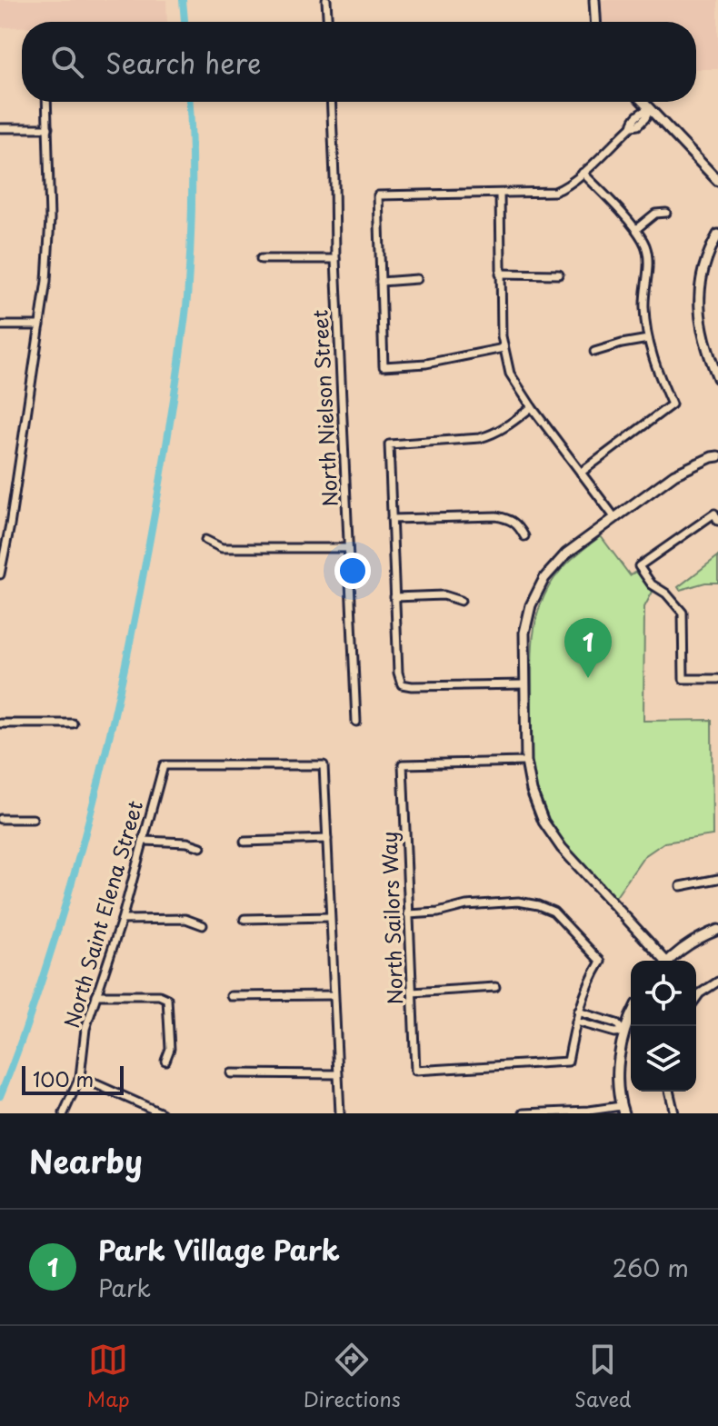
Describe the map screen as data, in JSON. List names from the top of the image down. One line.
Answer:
{"streets":{"street":["North Nielson Street","North Saint Elena Street","North Sailors Way"]},"scale_bar":"100 m","page":{"search":"Search here","pins":"1","scale":"100 m","heading":"Nearby","list":[{"mark":"1","name":"Park Village Park","note":"Park","value":"260 m"}],"nav":["Map","Directions","Saved"]}}
